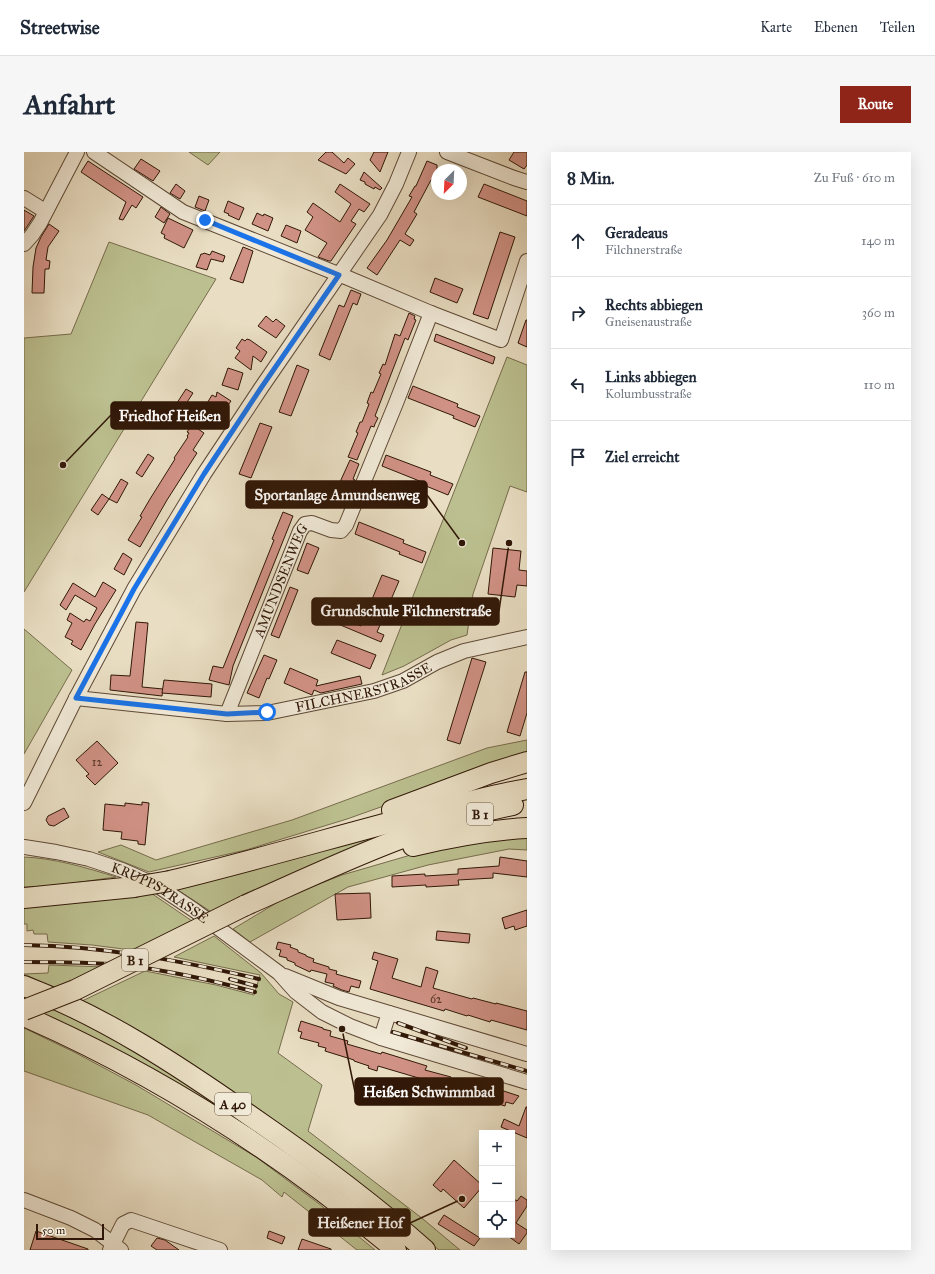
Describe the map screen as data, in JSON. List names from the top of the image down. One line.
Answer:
{"streets":{"highway":["B 1","A 40"],"street":["AMUNDSENWEG","FILCHNERSTRASSE","KRUPPSTRASSE"]},"crossings":[["AMUNDSENWEG","FILCHNERSTRASSE"]],"places":["Friedhof Heißen","Sportanlage Amundsenweg","Grundschule Filchnerstraße","Heißen Schwimmbad","Heißener Hof"],"house_numbers":["12","62"],"scale_bar":"50 m","north":"bottom left","page":{"header":"Streetwise","nav":["Karte","Ebenen","Teilen"],"buttons":"Route","title":"Anfahrt","heading":["8 Min.","Zu Fuß · 610 m"],"list":[["Geradeaus","Filchnerstraße","140 m"],["Rechts abbiegen","Gneisenaustraße","360 m"],["Links abbiegen","Kolumbusstraße","110 m"],"Ziel erreicht"],"map_buttons":["+","−"],"scale":"50 m"}}
